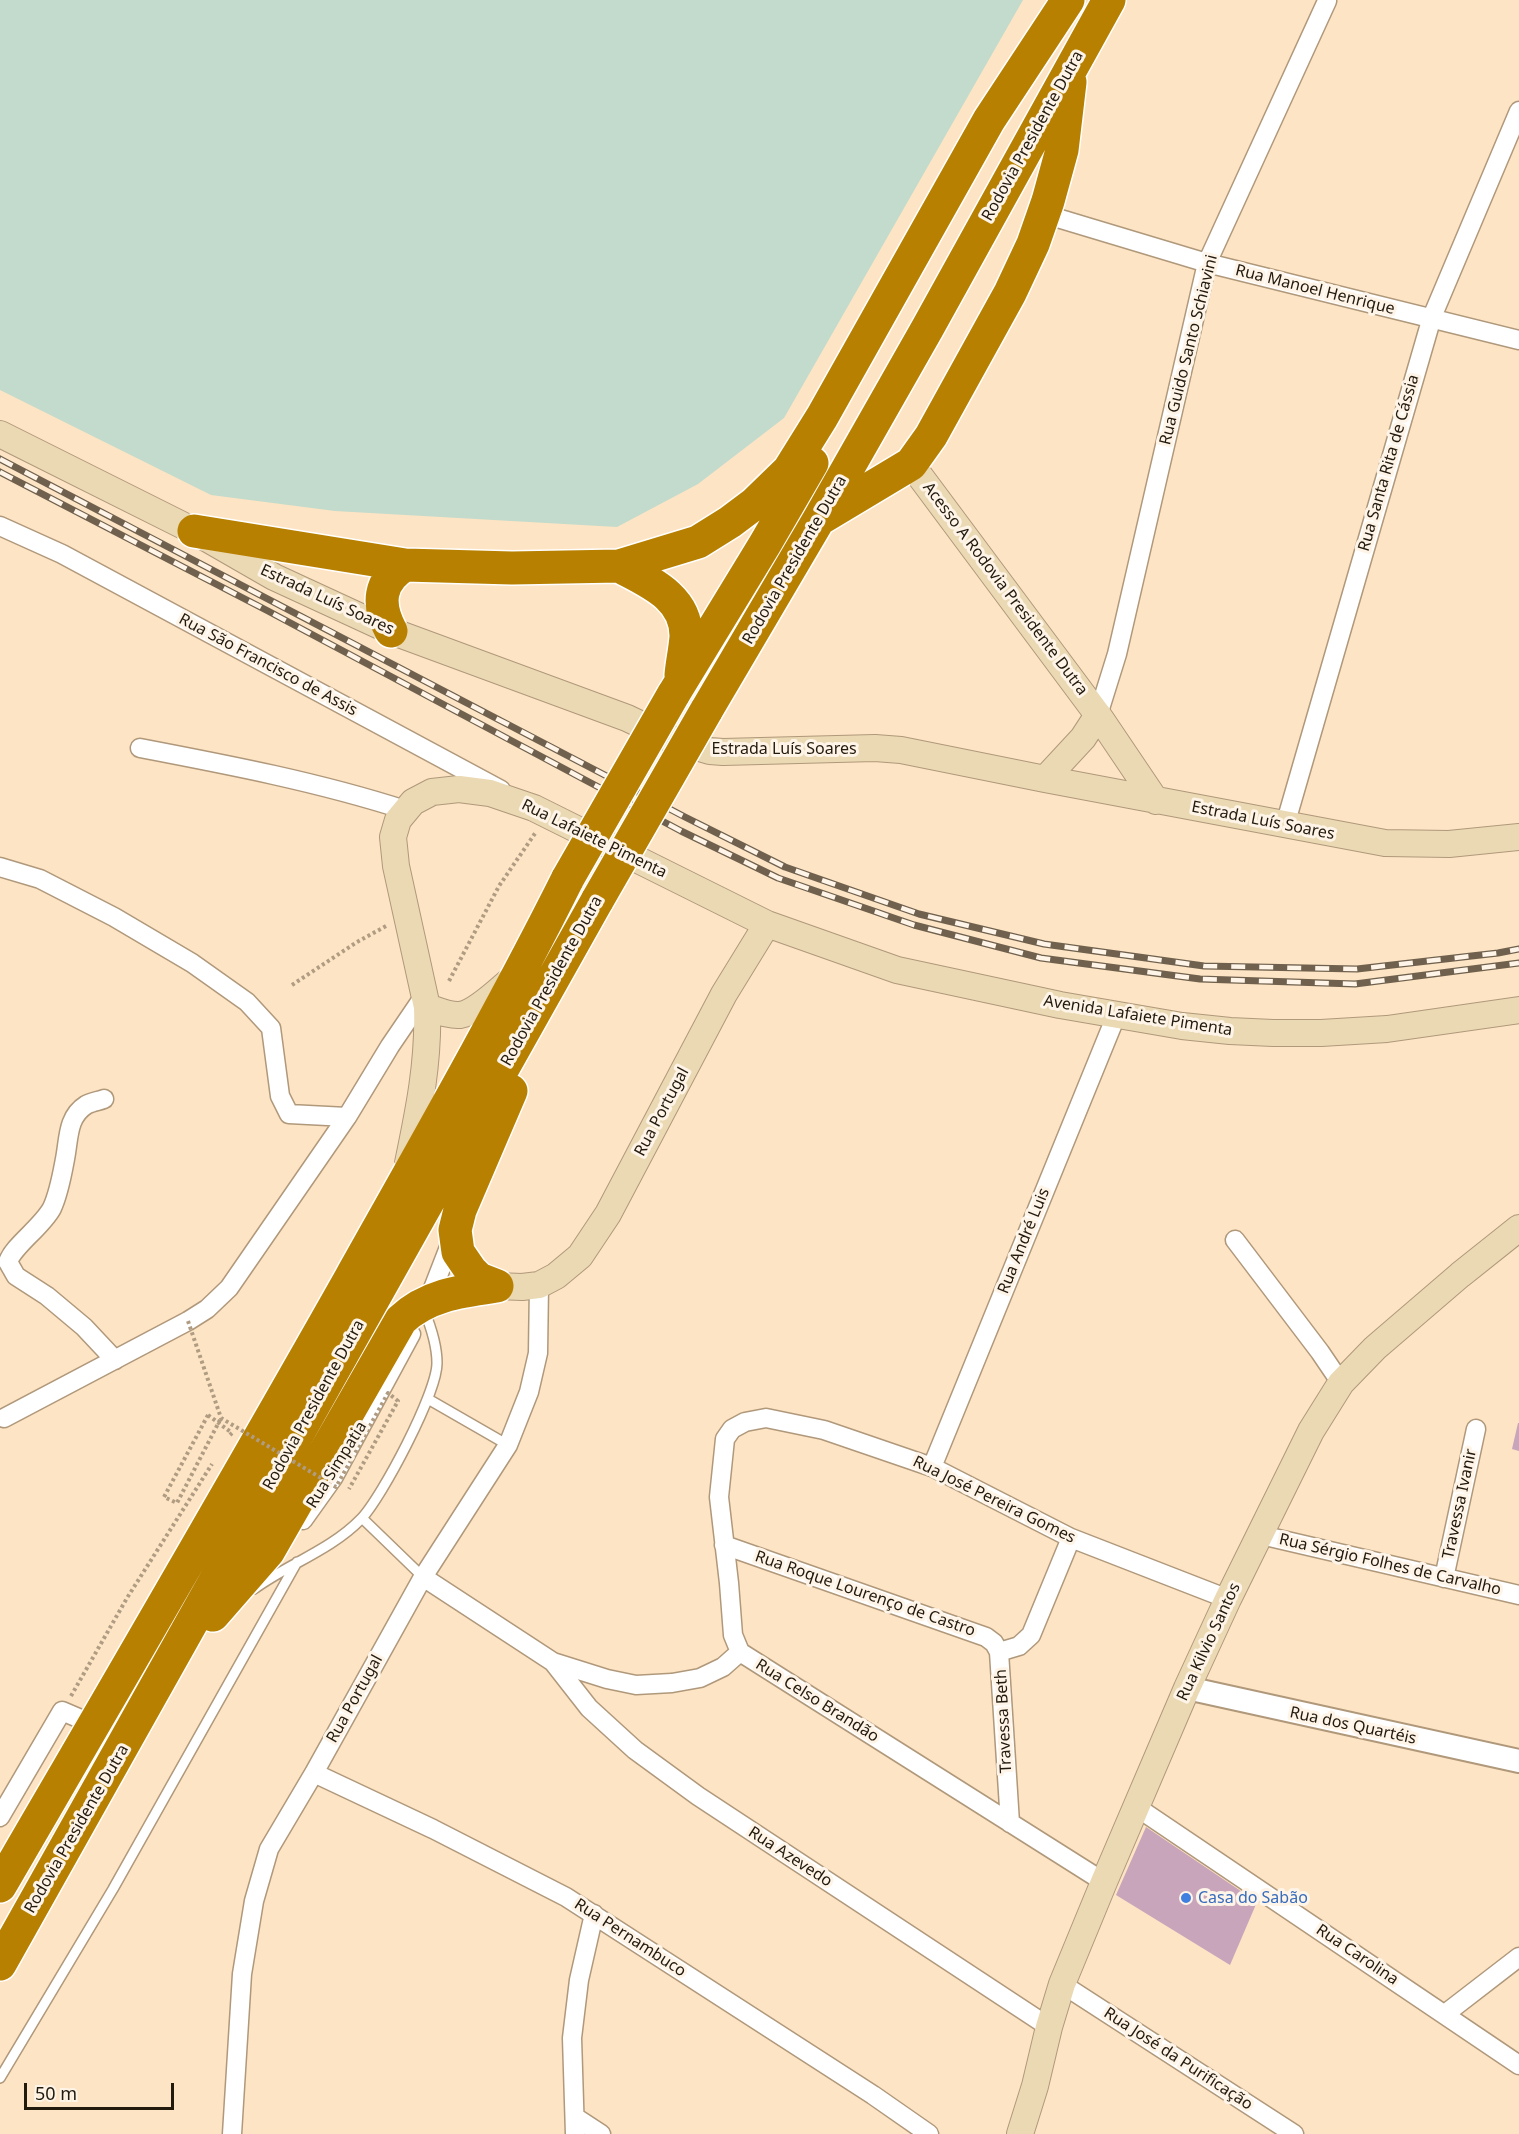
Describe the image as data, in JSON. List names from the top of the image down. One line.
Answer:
{"streets":{"highway":["Rodovia Presidente Dutra"],"main road":["Acesso A Rodovia Presidente Dutra","Estrada Luís Soares","Rua Lafaiete Pimenta","Avenida Lafaiete Pimenta","Rua Portugal","Rua Kilvio Santos"],"street":["Rua Manoel Henrique","Rua Guido Santo Schiavini","Rua Santa Rita de Cássia","Rua São Francisco de Assis","Rua André Luis","Rua Simpatia","Rua José Pereira Gomes","Travessa Ivanir","Rua Sérgio Folhes de Carvalho","Rua Roque Lourenço de Castro","Rua Celso Brandão","Travessa Beth","Rua dos Quartéis","Rua Azevedo","Rua Pernambuco","Rua Carolina","Rua José da Purificação"]},"crossings":[["Rodovia Presidente Dutra","Rua Simpatia"],["Rua Manoel Henrique","Rua Guido Santo Schiavini"],["Rua Manoel Henrique","Rua Santa Rita de Cássia"],["Rua Guido Santo Schiavini","Acesso A Rodovia Presidente Dutra"],["Rua Santa Rita de Cássia","Estrada Luís Soares"],["Acesso A Rodovia Presidente Dutra","Estrada Luís Soares"],["Rua São Francisco de Assis","Rua Lafaiete Pimenta"],["Rua Lafaiete Pimenta","Avenida Lafaiete Pimenta"],["Rua Lafaiete Pimenta","Rua Portugal"],["Avenida Lafaiete Pimenta","Rua Portugal"],["Avenida Lafaiete Pimenta","Rua André Luis"],["Rua Portugal","Rua Celso Brandão"],["Rua Portugal","Rua Pernambuco"],["Rua André Luis","Rua José Pereira Gomes"],["Rua José Pereira Gomes","Rua Roque Lourenço de Castro"],["Rua José Pereira Gomes","Rua Kilvio Santos"],["Rua José Pereira Gomes","Rua Celso Brandão"],["Rua José Pereira Gomes","Travessa Beth"],["Travessa Ivanir","Rua Sérgio Folhes de Carvalho"],["Rua Sérgio Folhes de Carvalho","Rua Kilvio Santos"],["Rua Roque Lourenço de Castro","Travessa Beth"],["Rua Kilvio Santos","Rua Celso Brandão"],["Rua Kilvio Santos","Rua dos Quartéis"],["Rua Kilvio Santos","Rua Azevedo"],["Rua Kilvio Santos","Rua Carolina"],["Rua Kilvio Santos","Rua José da Purificação"],["Rua Celso Brandão","Travessa Beth"],["Rua Celso Brandão","Rua Azevedo"]],"places":["Casa do Sabão"],"scale_bar":"50 m"}
